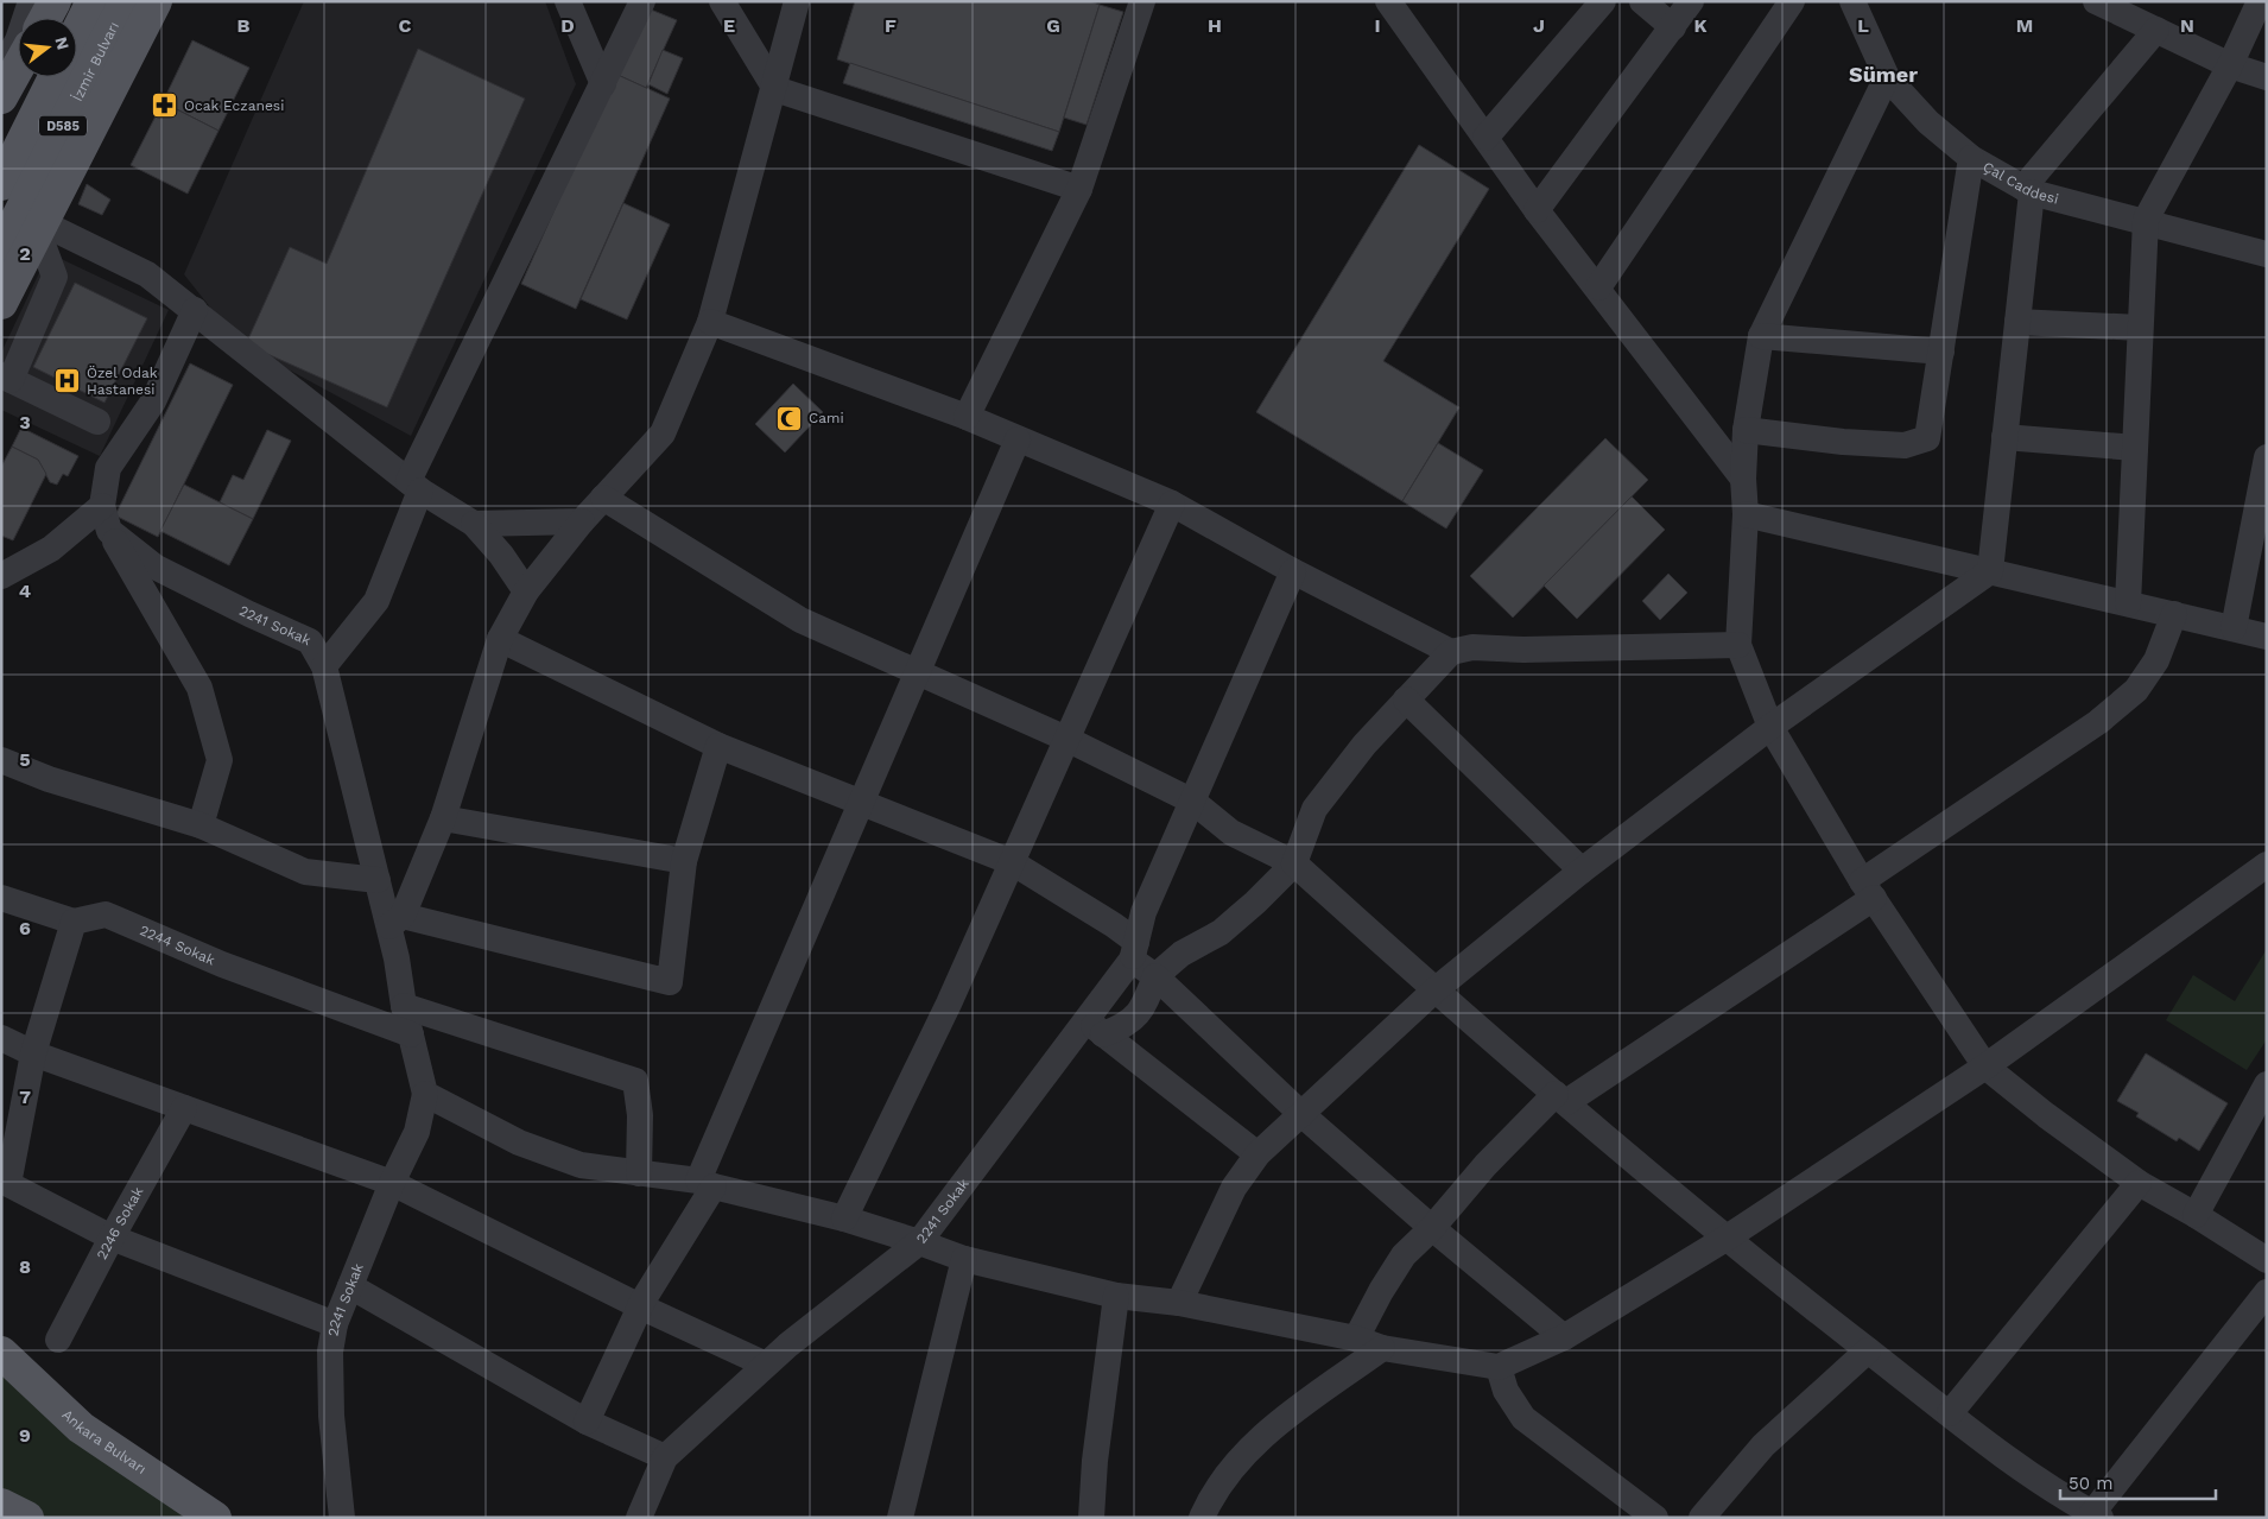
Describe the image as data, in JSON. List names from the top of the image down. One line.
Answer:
{"streets":{"main road":["İzmir Bulvarı","D585","Ankara Bulvarı"],"street":["Çal Caddesi","2241 Sokak","2244 Sokak","2246 Sokak"]},"crossings":[["2241 Sokak","2244 Sokak"]],"districts":["Sümer"],"places":{"pharmacy":["Ocak Eczanesi"],"hospital":["Özel Odak Hastanesi"],"mosque":["Cami"]},"scale_bar":"50 m","north":"right","grid":{"columns":["B","C","D","E","F","G","H","I","J","K","L","M","N"],"rows":["2","3","4","5","6","7","8","9"]}}
